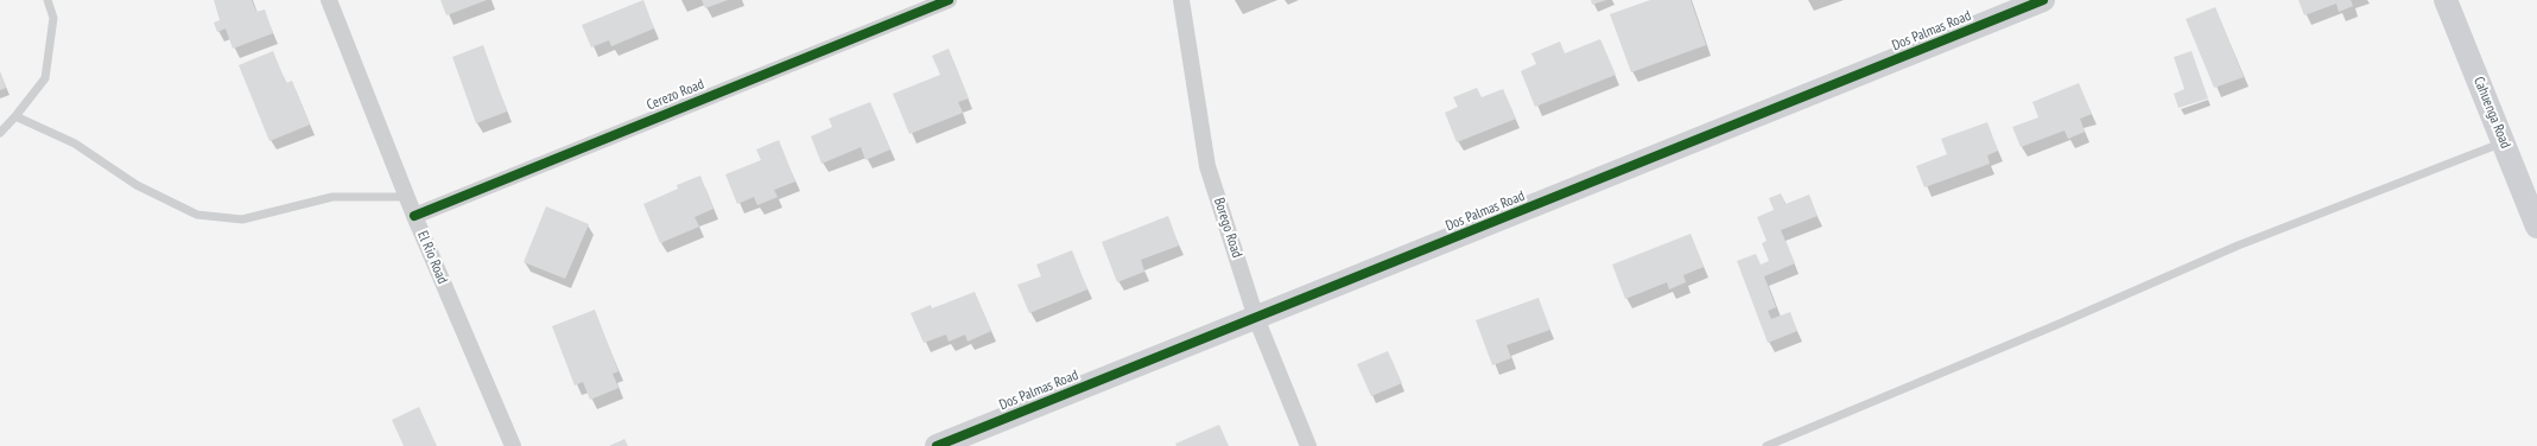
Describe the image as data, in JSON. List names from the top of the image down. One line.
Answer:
{"streets":{"street":["Dos Palmas Road","Cerezo Road","Cahuenga Road","Borego Road","El Rio Road"]},"crossings":[["Dos Palmas Road","Borego Road"],["Cerezo Road","El Rio Road"]]}
